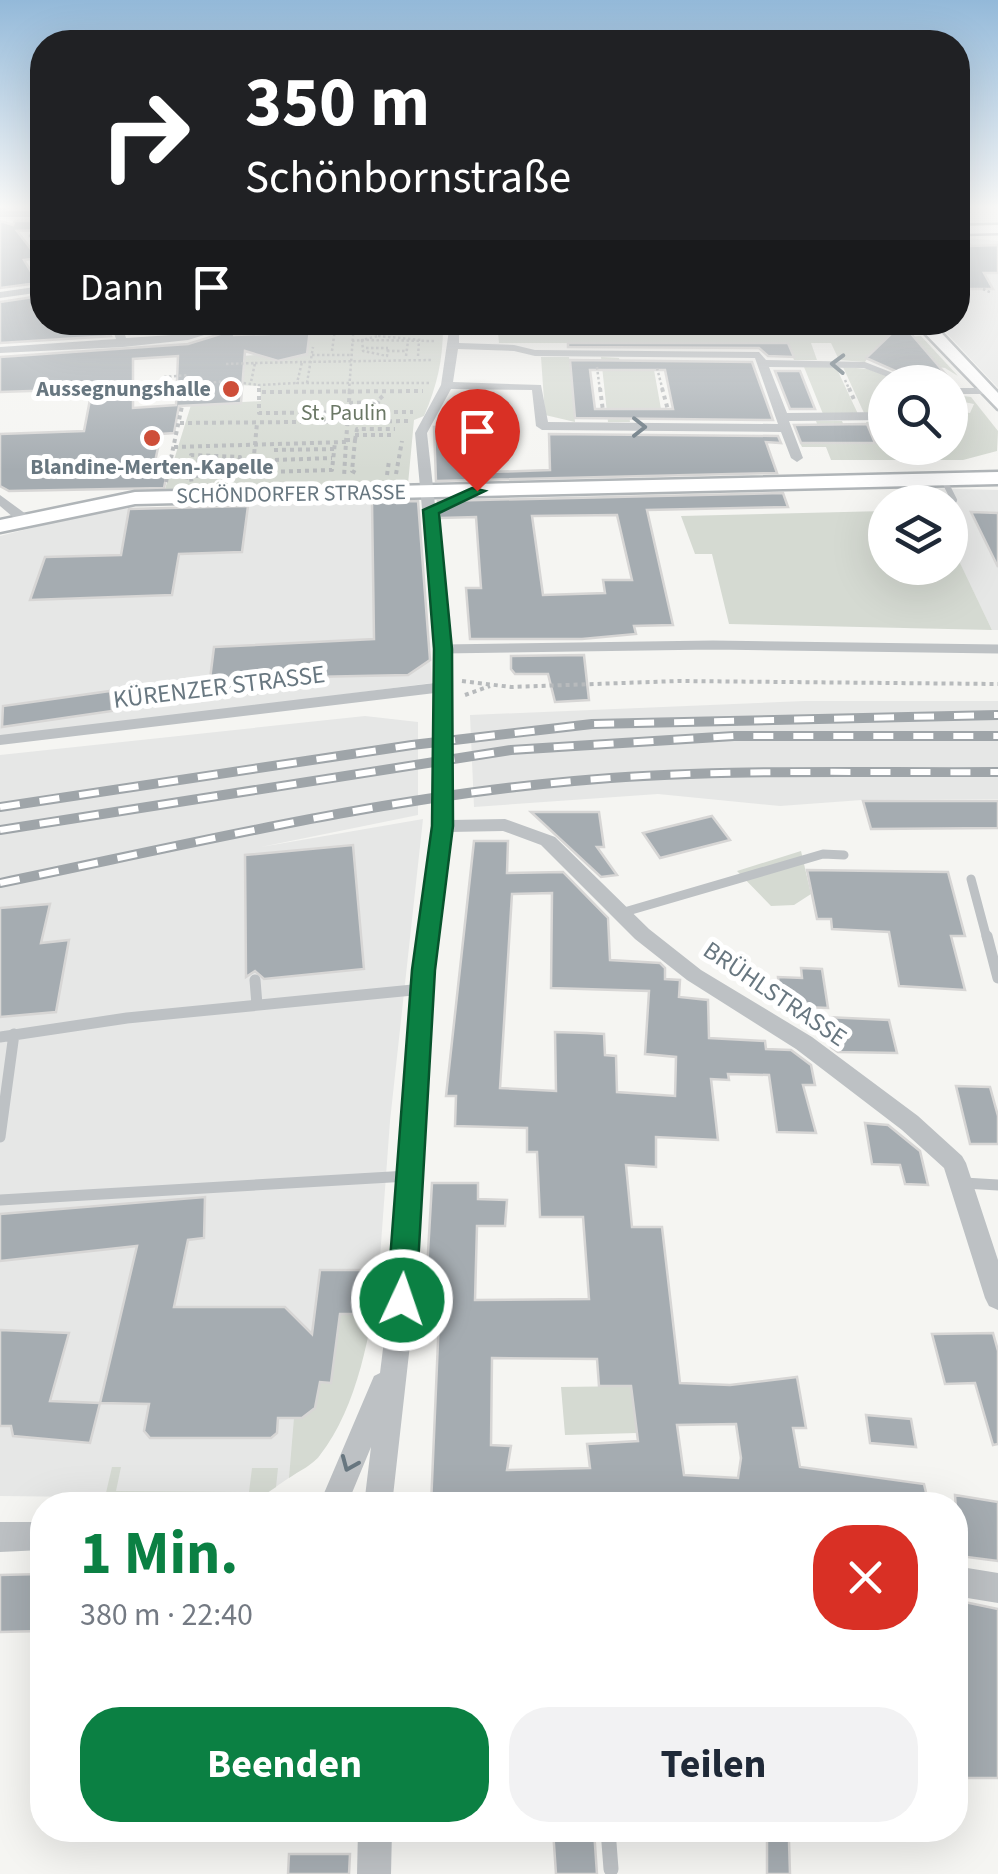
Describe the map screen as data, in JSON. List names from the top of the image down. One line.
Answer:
{"streets":{"main road":["SCHÖNDORFER STRASSE"],"street":["KÜRENZER STRASSE","BRÜHLSTRASSE"]},"parks":["St. Paulin"],"places":["Aussegnungshalle","Blandine-Merten-Kapelle"],"page":{"turn":["350 m","Schönbornstraße"],"then":"Dann","heading":["1 Min.","380 m · 22:40"],"buttons":["Beenden","Teilen"]}}
